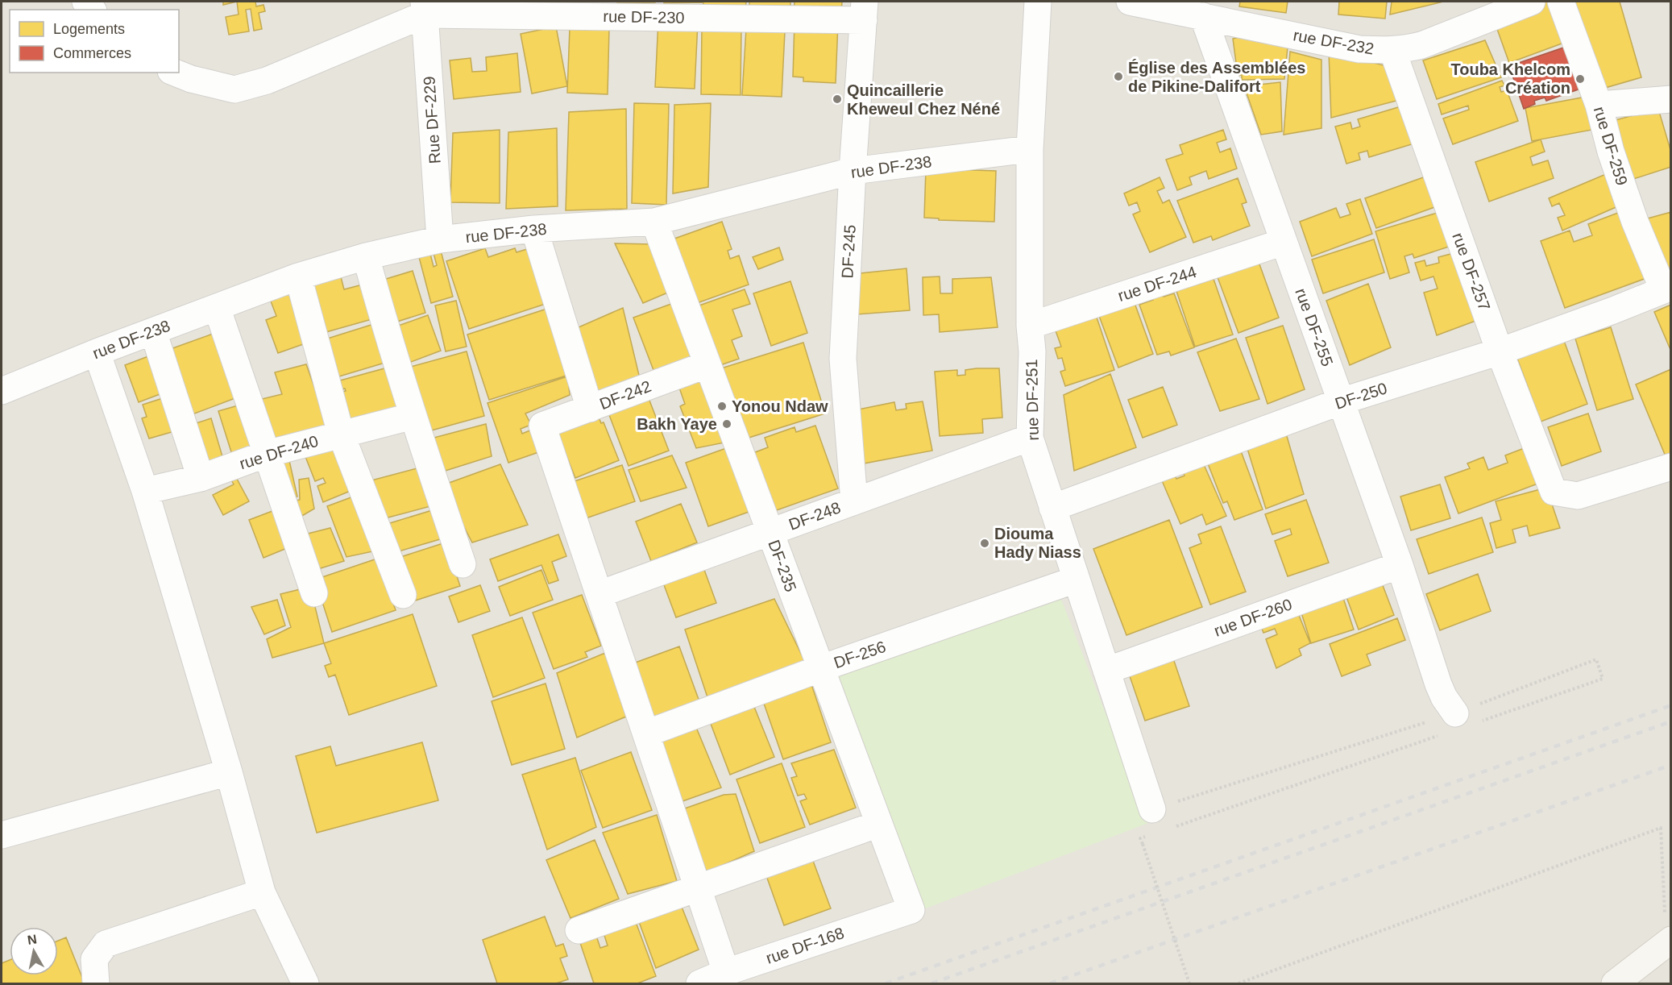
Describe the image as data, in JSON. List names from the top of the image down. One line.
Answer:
{"streets":{"street":["rue DF-230","rue DF-232","Rue DF-229","rue DF-259","rue DF-238","DF-245","rue DF-257","rue DF-244","rue DF-255","DF-242","DF-250","rue DF-251","rue DF-240","DF-248","DF-235","rue DF-260","DF-256","rue DF-168"]},"crossings":[["rue DF-230","Rue DF-229"],["rue DF-230","DF-245"],["rue DF-232","rue DF-257"],["rue DF-232","rue DF-255"],["Rue DF-229","rue DF-238"],["rue DF-259","DF-250"],["rue DF-238","DF-245"],["rue DF-238","rue DF-251"],["rue DF-238","DF-235"],["DF-245","DF-248"],["rue DF-257","DF-250"],["rue DF-244","rue DF-255"],["rue DF-244","rue DF-251"],["rue DF-255","DF-250"],["rue DF-255","rue DF-260"],["DF-242","DF-248"],["DF-242","DF-235"],["DF-250","rue DF-251"],["rue DF-251","DF-248"],["rue DF-251","rue DF-260"],["rue DF-251","DF-256"],["DF-248","DF-235"],["DF-235","DF-256"],["DF-235","rue DF-168"]],"places":["Église des Assemblées de Pikine-Dalifort","Touba Khelcom Création","Quincaillerie Kheweul Chez Néné","Yonou Ndaw","Bakh Yaye","Diouma Hady Niass"],"legend":["Logements","Commerces"],"north":"top"}
